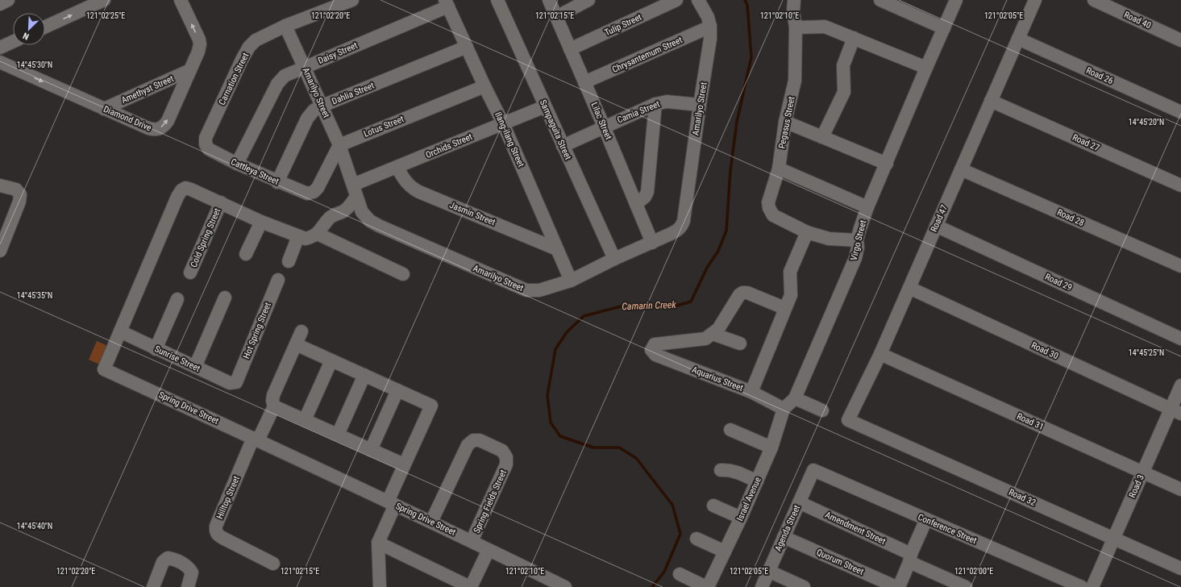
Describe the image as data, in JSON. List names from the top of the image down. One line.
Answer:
{"streets":{"street":["Road 40","Tulip Street","Daisy Street","Chrysantemum Street","Road 26","Carnation Street","Amethyst Street","Amarilyo Street","Dahlia Street","Camia Street","Diamond Drive","Lilac Street","Pegasus Street","Lotus Street","Sampaguita Street","Ilang-ilang Street","Road 27","Orchids Street","Cattleya Street","Jasmin Street","Road 28","Road 47","Cold Spring Street","Virgo Street","Road 29","Hot Spring Street","Road 30","Sunrise Street","Aquarius Street","Spring Drive Street","Road 31","Road 3","Hilltop Street","Road 32","Israel Avenue","Spring Fields Street","Agenda Street","Amendment Street","Conference Street","Quorum Street"]},"crossings":[["Tulip Street","Lilac Street"],["Daisy Street","Amarilyo Street"],["Daisy Street","Ilang-ilang Street"],["Daisy Street","Cattleya Street"],["Chrysantemum Street","Amarilyo Street"],["Chrysantemum Street","Lilac Street"],["Road 26","Road 47"],["Carnation Street","Amarilyo Street"],["Carnation Street","Cattleya Street"],["Amethyst Street","Diamond Drive"],["Amarilyo Street","Dahlia Street"],["Amarilyo Street","Camia Street"],["Amarilyo Street","Lilac Street"],["Amarilyo Street","Lotus Street"],["Amarilyo Street","Sampaguita Street"],["Amarilyo Street","Ilang-ilang Street"],["Amarilyo Street","Orchids Street"],["Amarilyo Street","Cattleya Street"],["Dahlia Street","Ilang-ilang Street"],["Dahlia Street","Cattleya Street"],["Camia Street","Lilac Street"],["Camia Street","Sampaguita Street"],["Lotus Street","Ilang-ilang Street"],["Lotus Street","Cattleya Street"],["Sampaguita Street","Orchids Street"],["Ilang-ilang Street","Orchids Street"],["Ilang-ilang Street","Jasmin Street"],["Road 27","Road 47"],["Orchids Street","Jasmin Street"],["Road 28","Road 47"],["Road 47","Road 29"],["Road 47","Road 30"],["Road 47","Road 31"],["Road 47","Road 32"],["Cold Spring Street","Spring Drive Street"],["Virgo Street","Aquarius Street"],["Virgo Street","Israel Avenue"],["Hot Spring Street","Sunrise Street"],["Road 30","Road 3"],["Sunrise Street","Spring Drive Street"],["Aquarius Street","Israel Avenue"],["Spring Drive Street","Hilltop Street"],["Spring Drive Street","Spring Fields Street"],["Road 31","Road 3"],["Road 3","Road 32"],["Agenda Street","Amendment Street"],["Agenda Street","Conference Street"],["Agenda Street","Quorum Street"]],"water":["Camarin Creek"],"north":"bottom left","coordinates":["121°02'20\"E","121°02'15\"E","121°02'10\"E","121°02'05\"E","121°02'25\"E","14°45'30\"N","14°45'20\"N","14°45'35\"N","14°45'25\"N","14°45'40\"N","121°02'00\"E"]}
